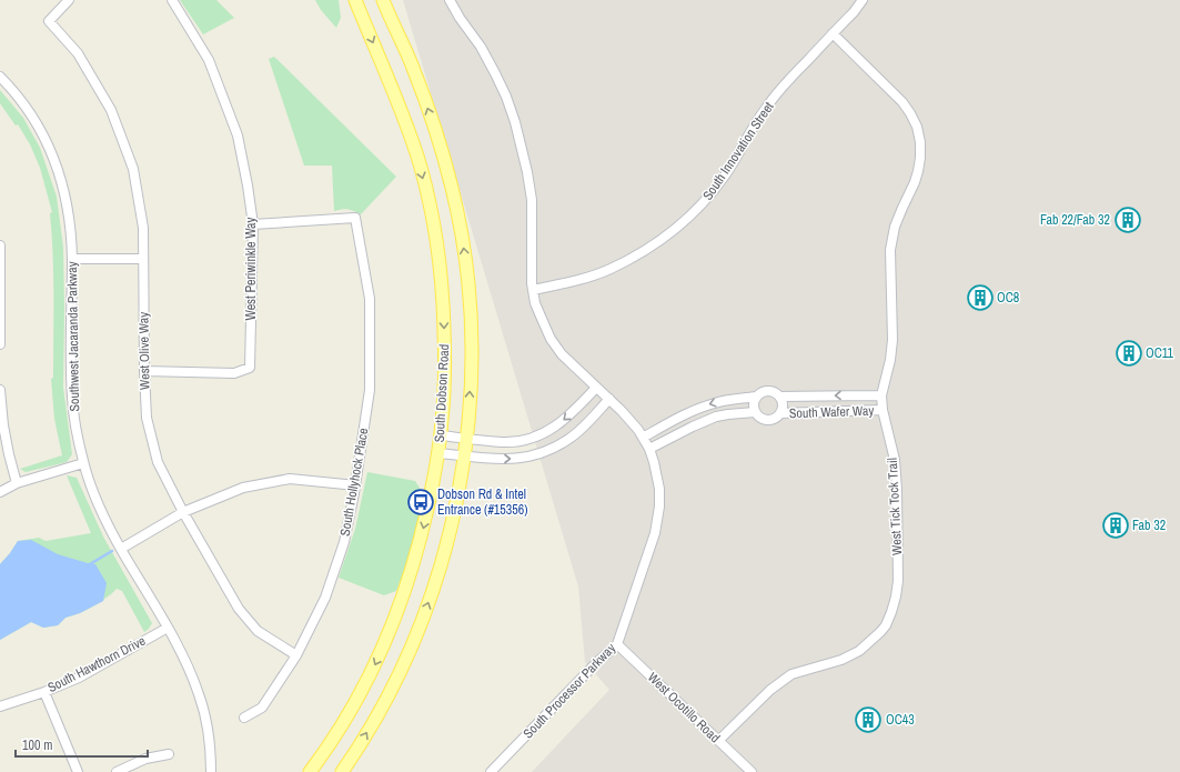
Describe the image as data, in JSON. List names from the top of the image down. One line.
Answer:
{"streets":{"main road":["South Dobson Road"],"street":["South Innovation Street","West Periwinkle Way","Southwest Jacaranda Parkway","West Olive Way","South Wafer Way","South Hollyhock Place","West Tick Tock Trail","South Hawthorn Drive","South Processor Parkway","West Ocotillo Road"]},"crossings":[["South Innovation Street","West Tick Tock Trail"],["South Innovation Street","South Processor Parkway"],["West Periwinkle Way","West Olive Way"],["West Periwinkle Way","South Hollyhock Place"],["Southwest Jacaranda Parkway","South Hawthorn Drive"],["West Olive Way","South Hollyhock Place"],["South Wafer Way","West Tick Tock Trail"],["South Wafer Way","South Processor Parkway"],["West Tick Tock Trail","West Ocotillo Road"],["South Processor Parkway","West Ocotillo Road"]],"places":{"building":["Fab 22/Fab 32","OC8","OC11","Fab 32","OC43"],"bus stop":["Dobson Rd & Intel Entrance (#15356)"]},"scale_bar":"100 m"}
